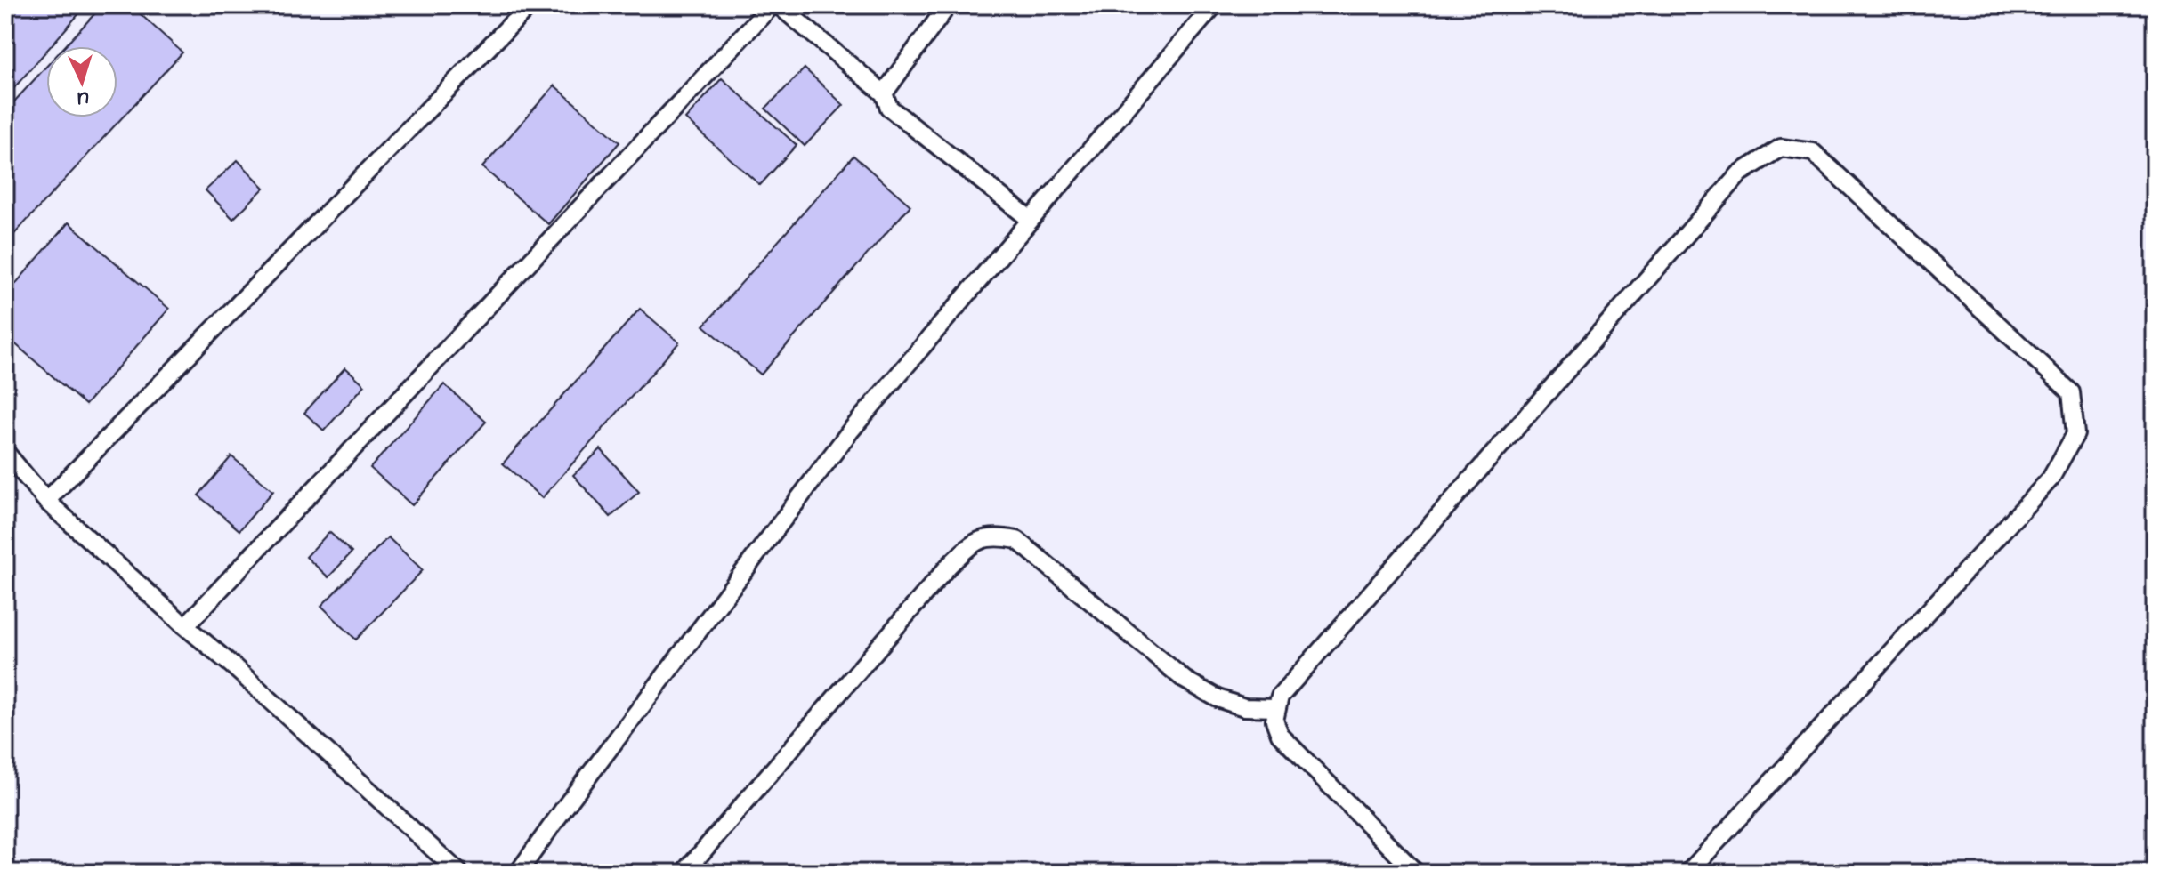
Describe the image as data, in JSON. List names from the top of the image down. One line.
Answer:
{"north":"bottom"}
